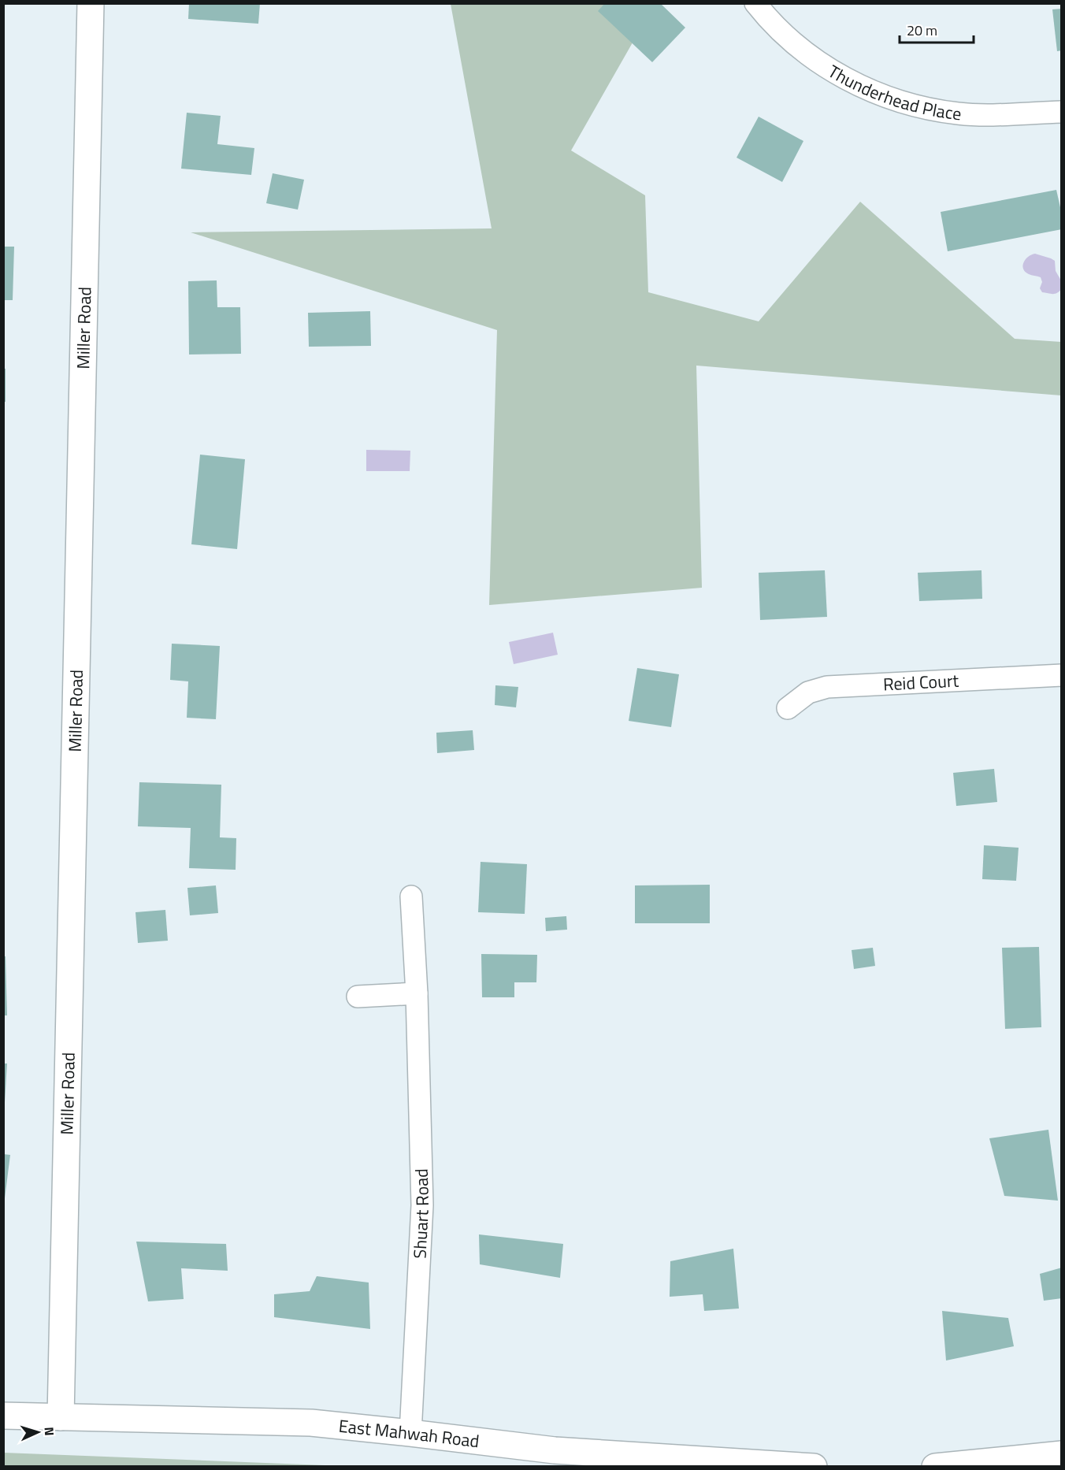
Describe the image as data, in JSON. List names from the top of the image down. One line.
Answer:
{"streets":{"street":["Thunderhead Place","Miller Road","Reid Court","Shuart Road","East Mahwah Road"]},"crossings":[["Miller Road","East Mahwah Road"],["Shuart Road","East Mahwah Road"]],"scale_bar":"20 m","north":"right"}
